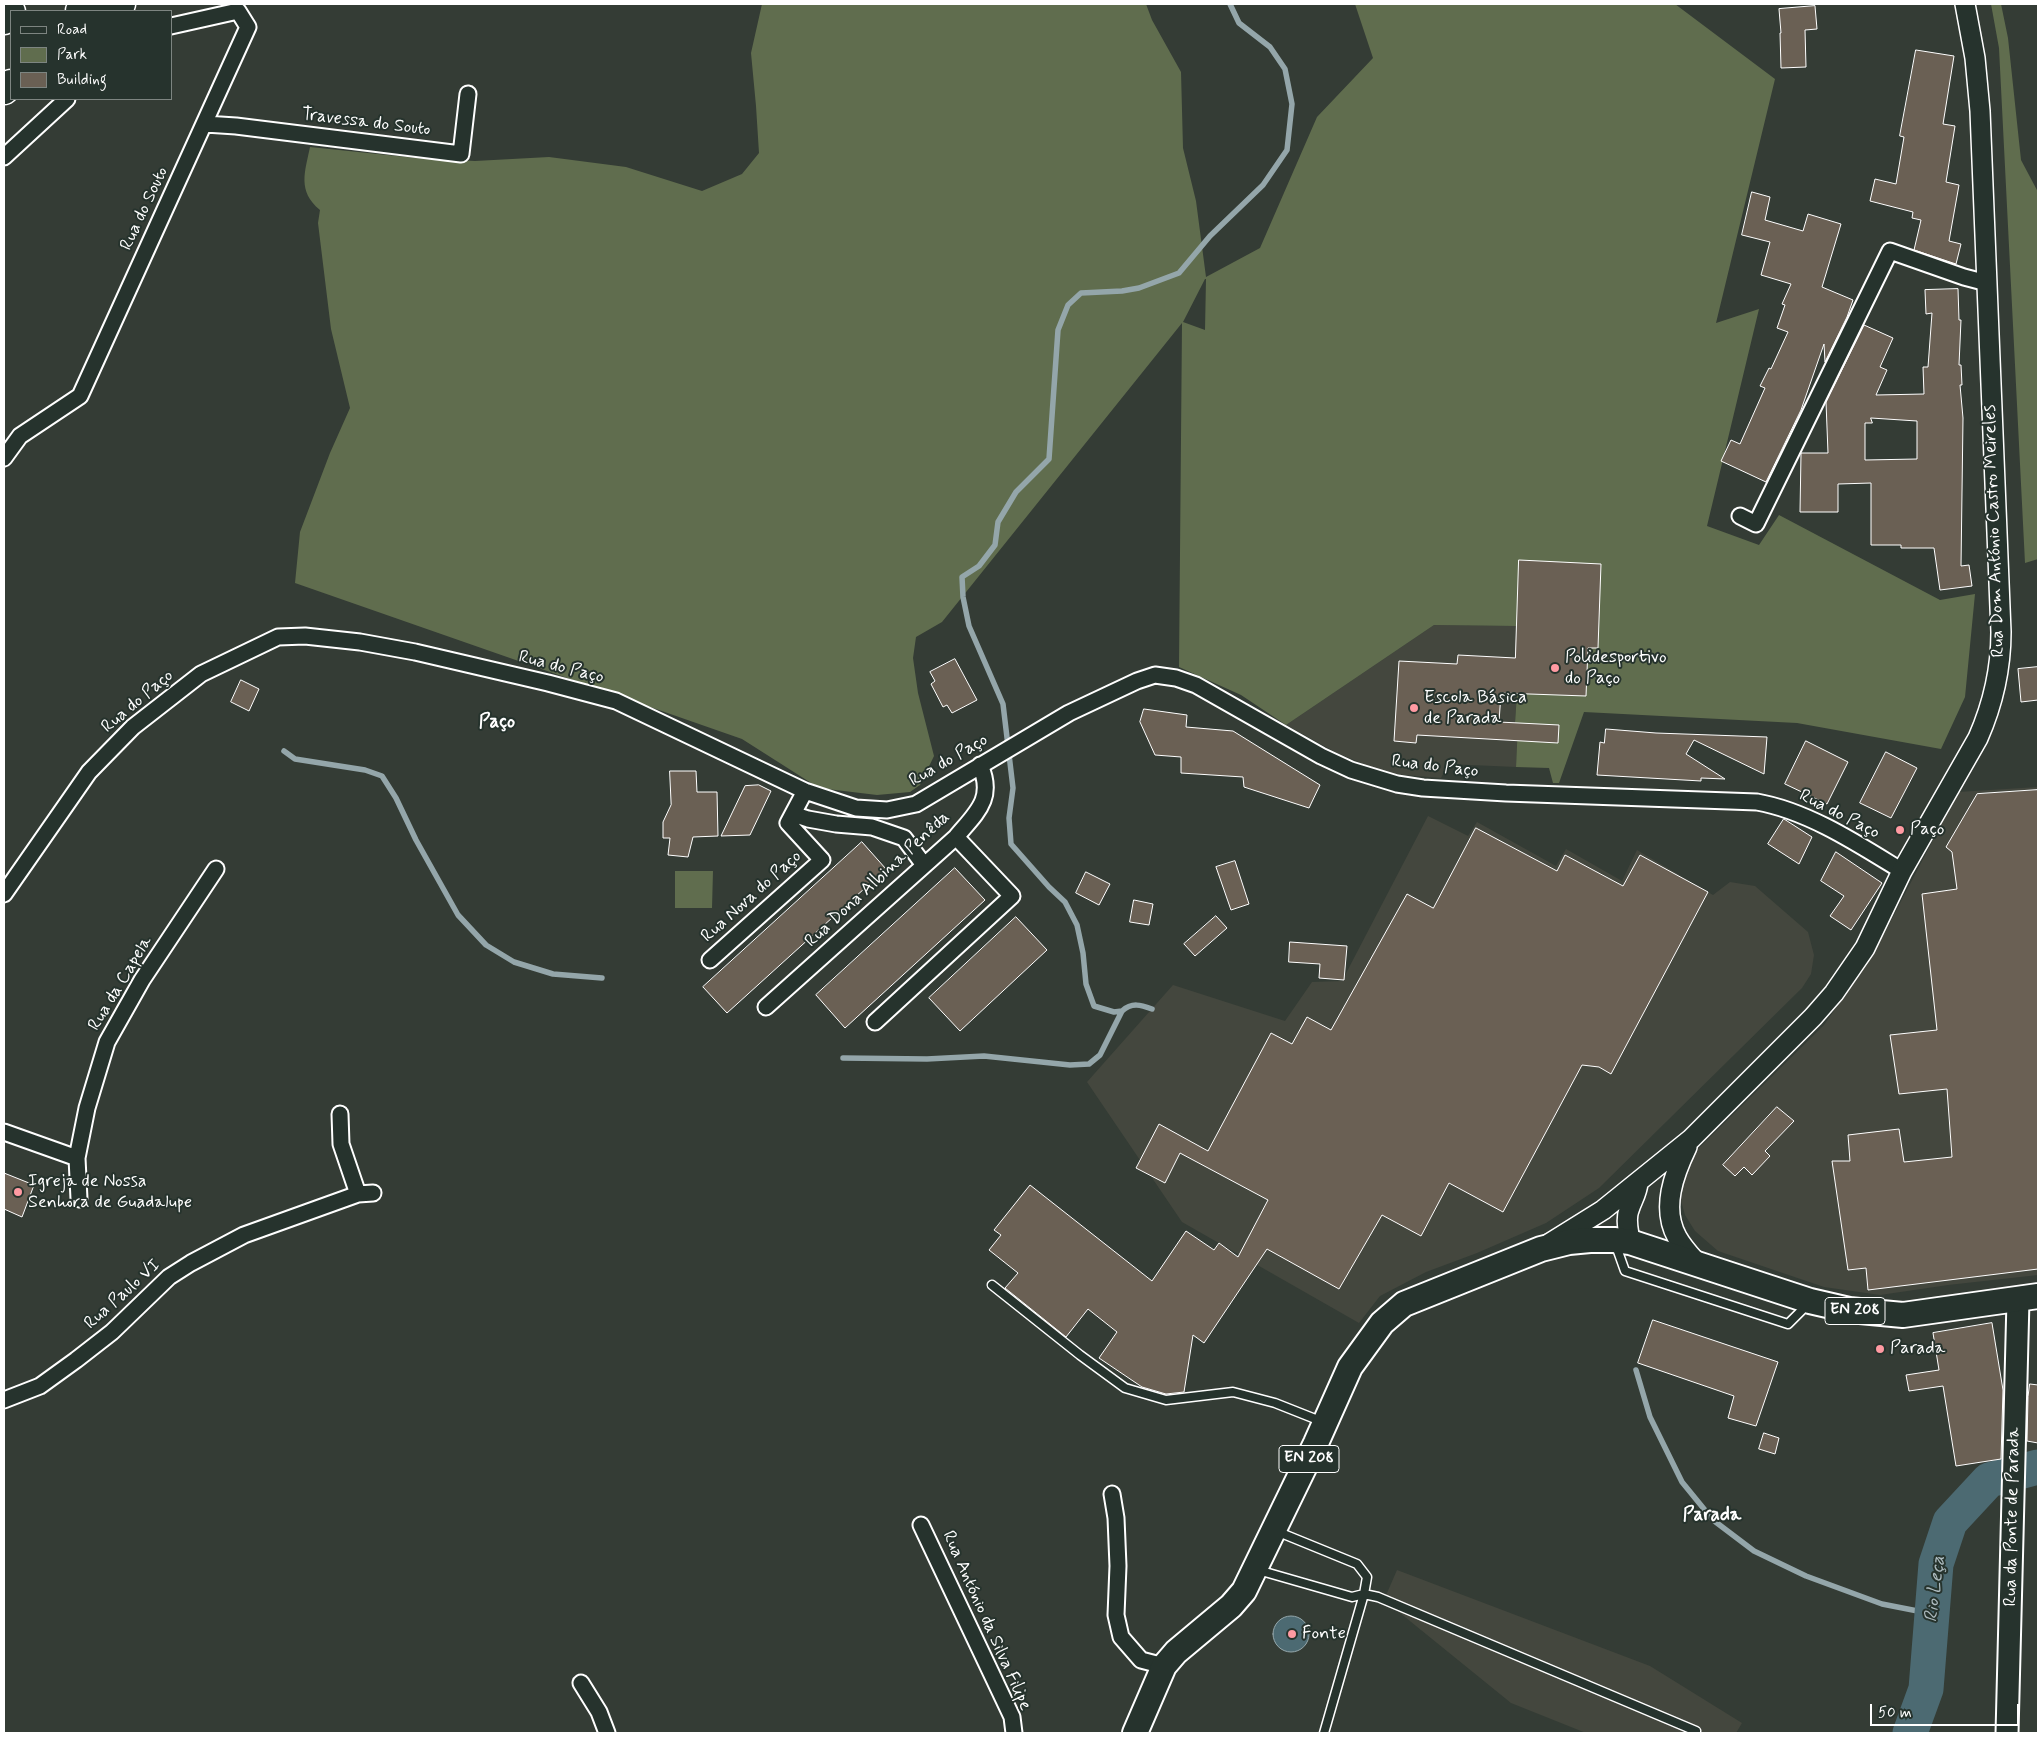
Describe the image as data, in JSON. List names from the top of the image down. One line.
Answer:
{"streets":{"main road":["EN 208","Rua da Ponte de Parada"],"street":["Travessa do Souto","Rua do Souto","Rua Dom António Castro Meireles","Rua do Paço","Rua Dona Albina Penêda","Rua Nova do Paço","Rua da Capela","Rua Paulo VI","Rua António da Silva Filipe"]},"crossings":[["Travessa do Souto","Rua do Souto"],["Rua Dom António Castro Meireles","Rua do Paço"],["Rua Dom António Castro Meireles","EN 208"],["Rua do Paço","Rua Dona Albina Penêda"],["EN 208","Rua da Ponte de Parada"]],"districts":["Paço","Parada"],"water":["Rio Leça"],"places":["Polidesportivo do Paço","Escola Básica de Parada","Paço","Igreja de Nossa Senhora de Guadalupe","Parada","Fonte"],"legend":["Road","Park","Building"],"scale_bar":"50 m"}
